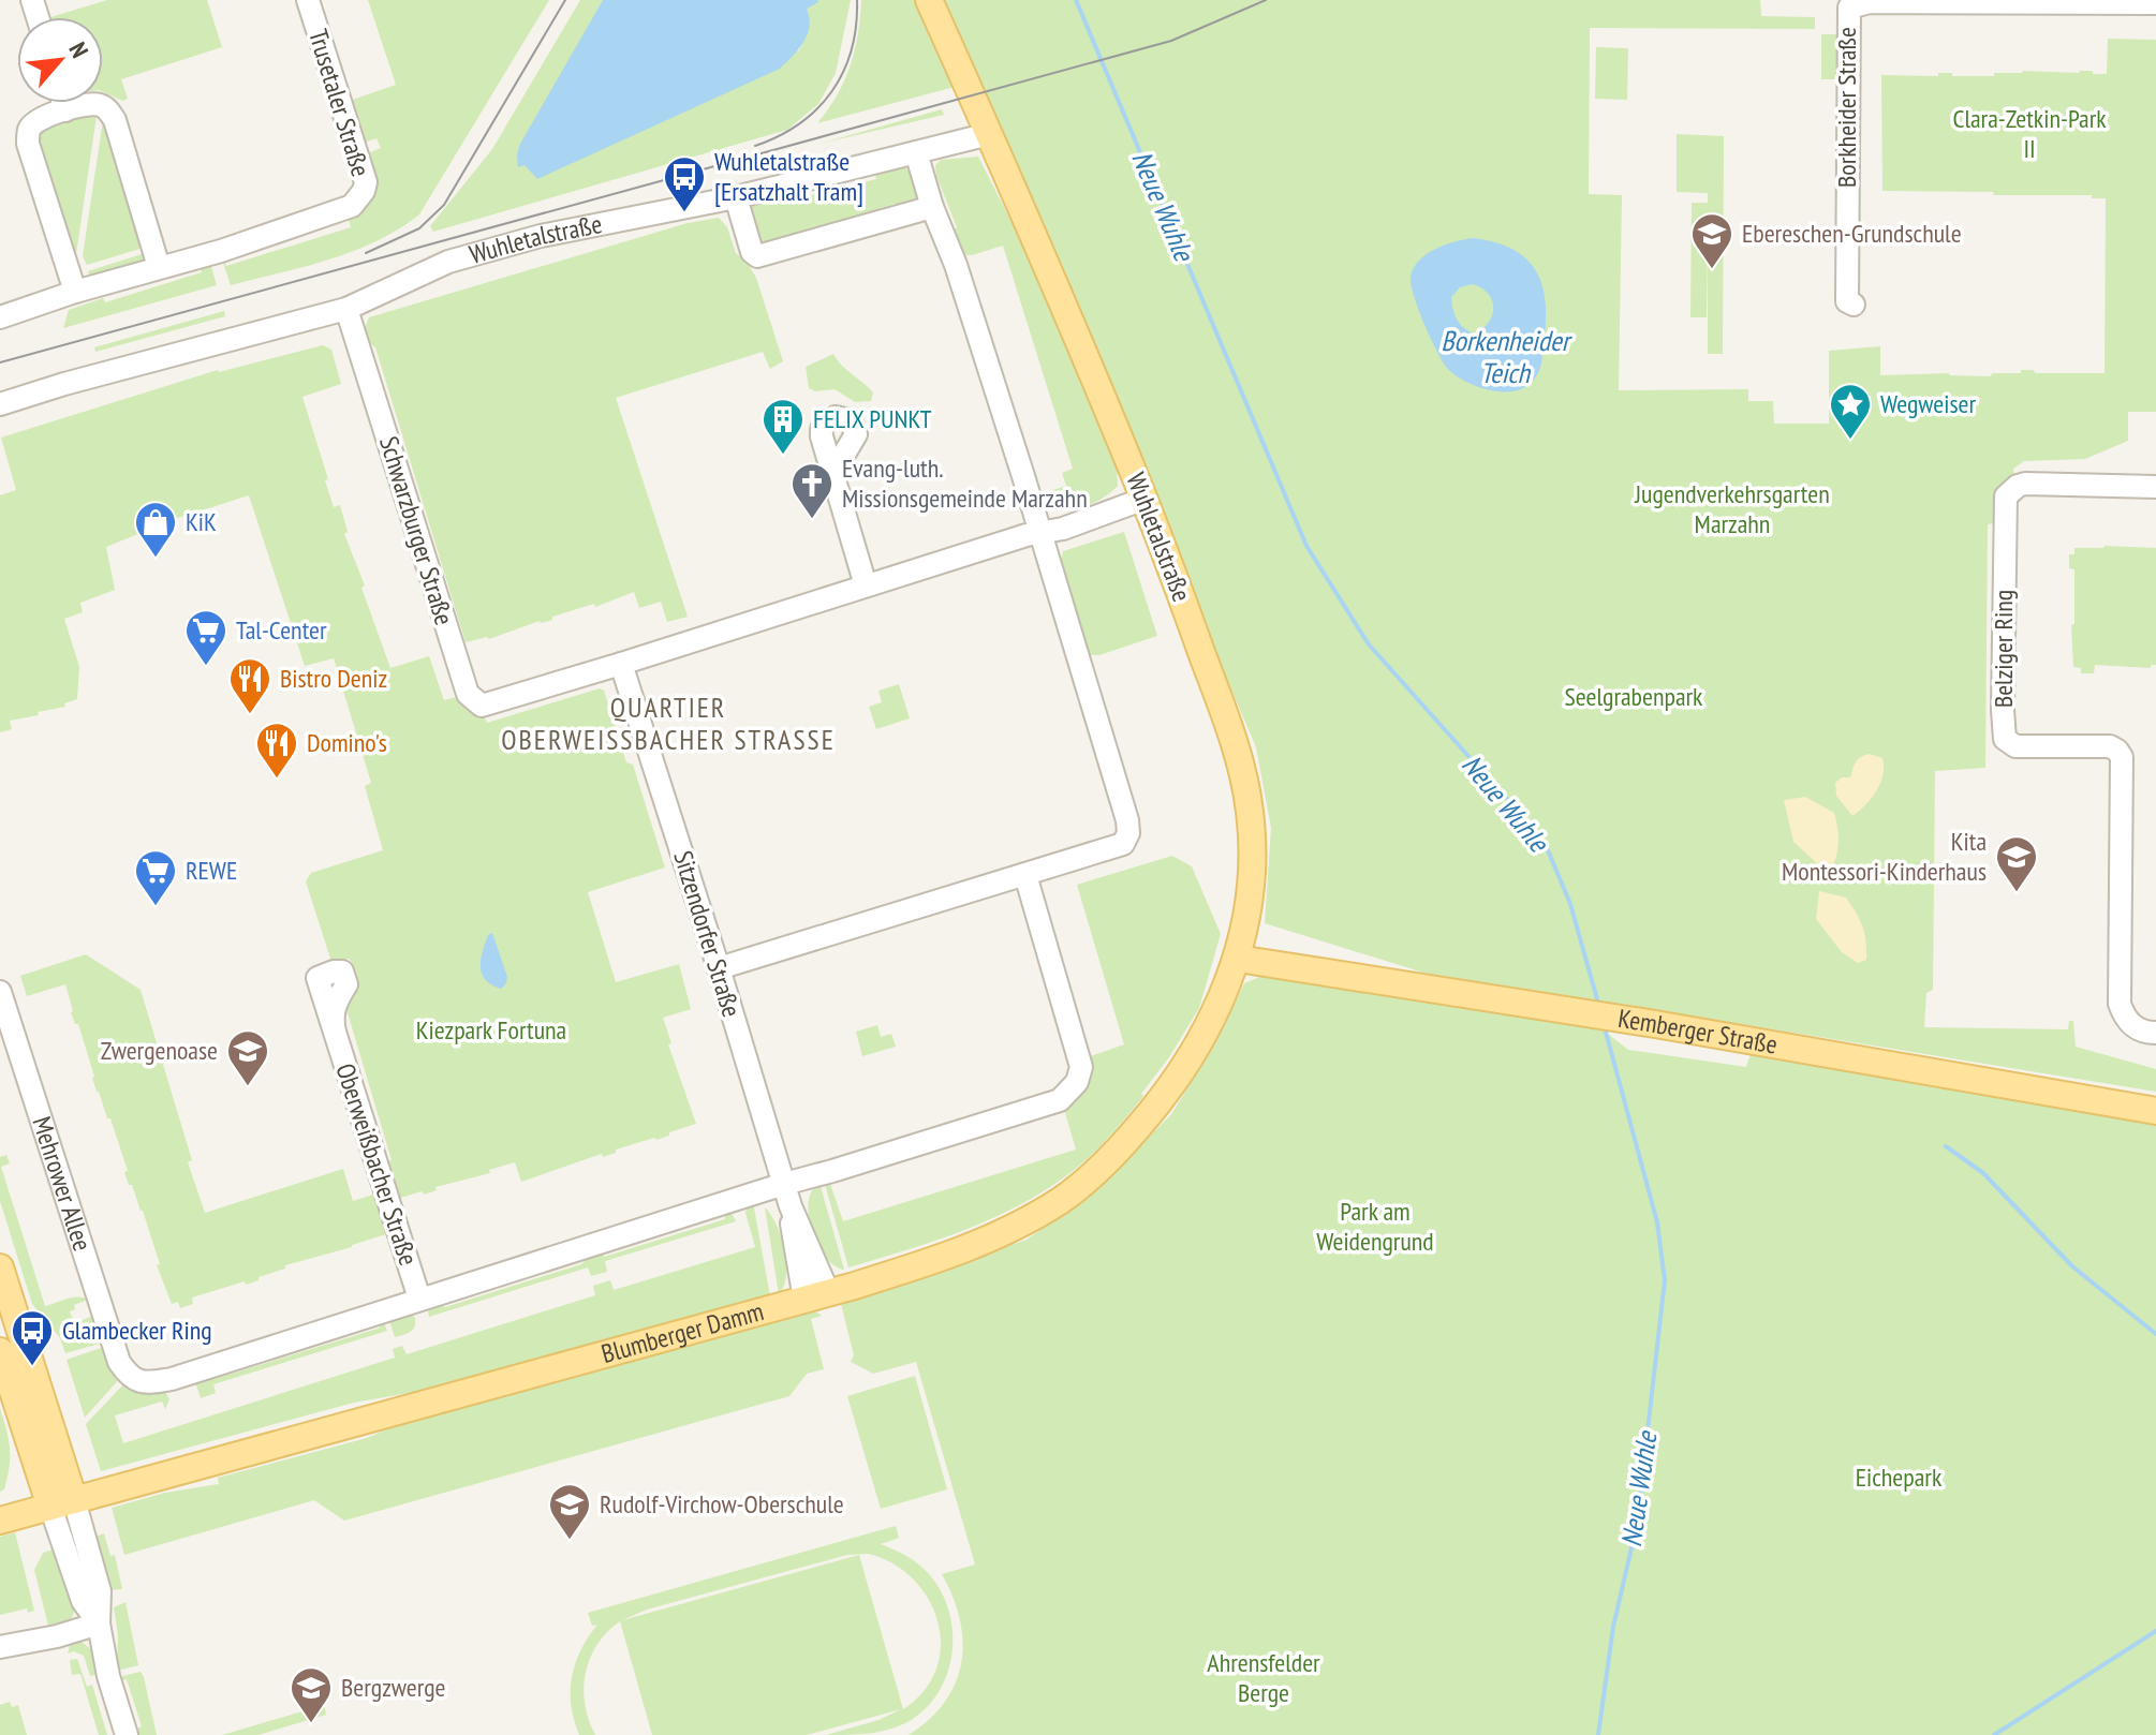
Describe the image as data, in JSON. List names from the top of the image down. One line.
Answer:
{"streets":{"main road":["Wuhletalstraße","Kemberger Straße","Blumberger Damm"],"street":["Trusetaler Straße","Borkheider Straße","Schwarzburger Straße","Belziger Ring","Sitzendorfer Straße","Oberweißbacher Straße","Mehrower Allee"]},"crossings":[["Wuhletalstraße","Schwarzburger Straße"],["Wuhletalstraße","Kemberger Straße"],["Wuhletalstraße","Blumberger Damm"],["Schwarzburger Straße","Sitzendorfer Straße"],["Sitzendorfer Straße","Blumberger Damm"],["Kemberger Straße","Blumberger Damm"],["Oberweißbacher Straße","Mehrower Allee"]],"districts":["QUARTIER OBERWEISSBACHER STRASSE"],"water":["Neue Wuhle","Borkenheider Teich"],"parks":["Clara-Zetkin-Park II","Jugendverkehrsgarten Marzahn","Seelgrabenpark","Kiezpark Fortuna","Park am Weidengrund","Eichepark","Ahrensfelder Berge"],"places":{"bus stop":["Wuhletalstraße [Ersatzhalt Tram]","Glambecker Ring"],"school or university":["Ebereschen-Grundschule","Kita Montessori-Kinderhaus","Zwergenoase","Rudolf-Virchow-Oberschule","Bergzwerge"],"place":["Wegweiser"],"building":["FELIX PUNKT"],"church":["Evang-luth. Missionsgemeinde Marzahn"],"shop":["KiK"],"supermarket":["Tal-Center","REWE"],"restaurant":["Bistro Deniz","Domino's"]},"north":"top right"}
